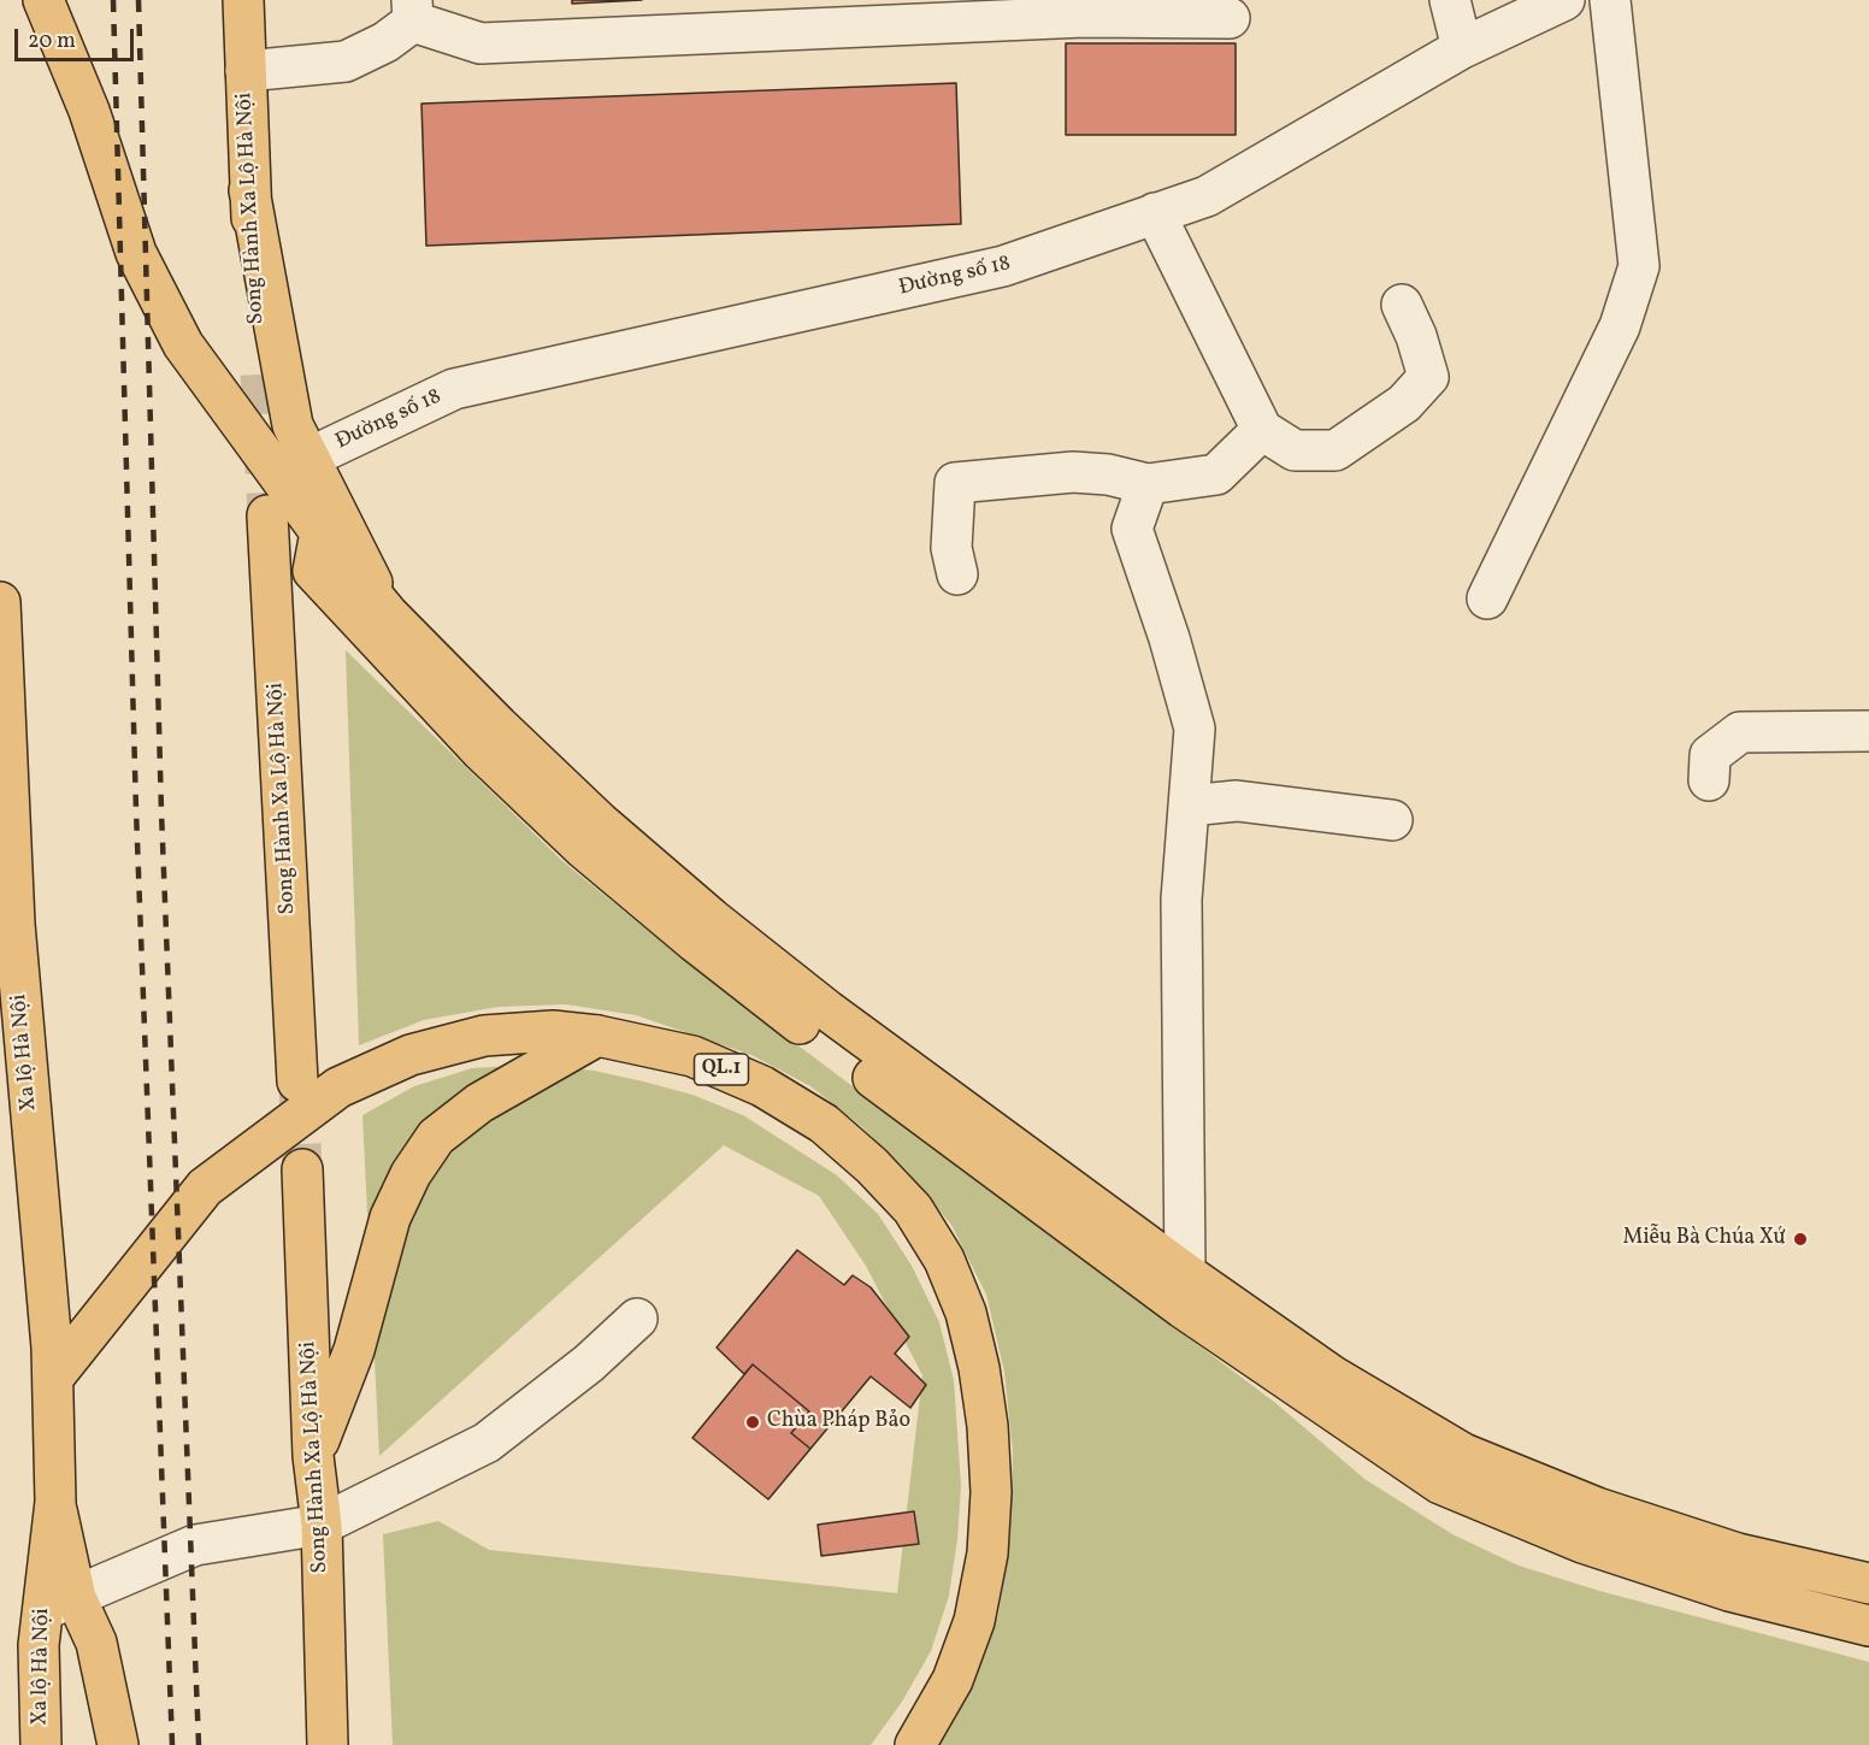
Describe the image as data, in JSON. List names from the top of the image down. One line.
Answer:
{"streets":{"main road":["Song Hành Xa Lộ Hà Nội","Xa lộ Hà Nội","QL.1"],"street":["Đường số 18"]},"crossings":[["Xa lộ Hà Nội","QL.1"]],"places":["Miễu Bà Chúa Xứ","Chùa Pháp Bảo"],"scale_bar":"20 m"}
